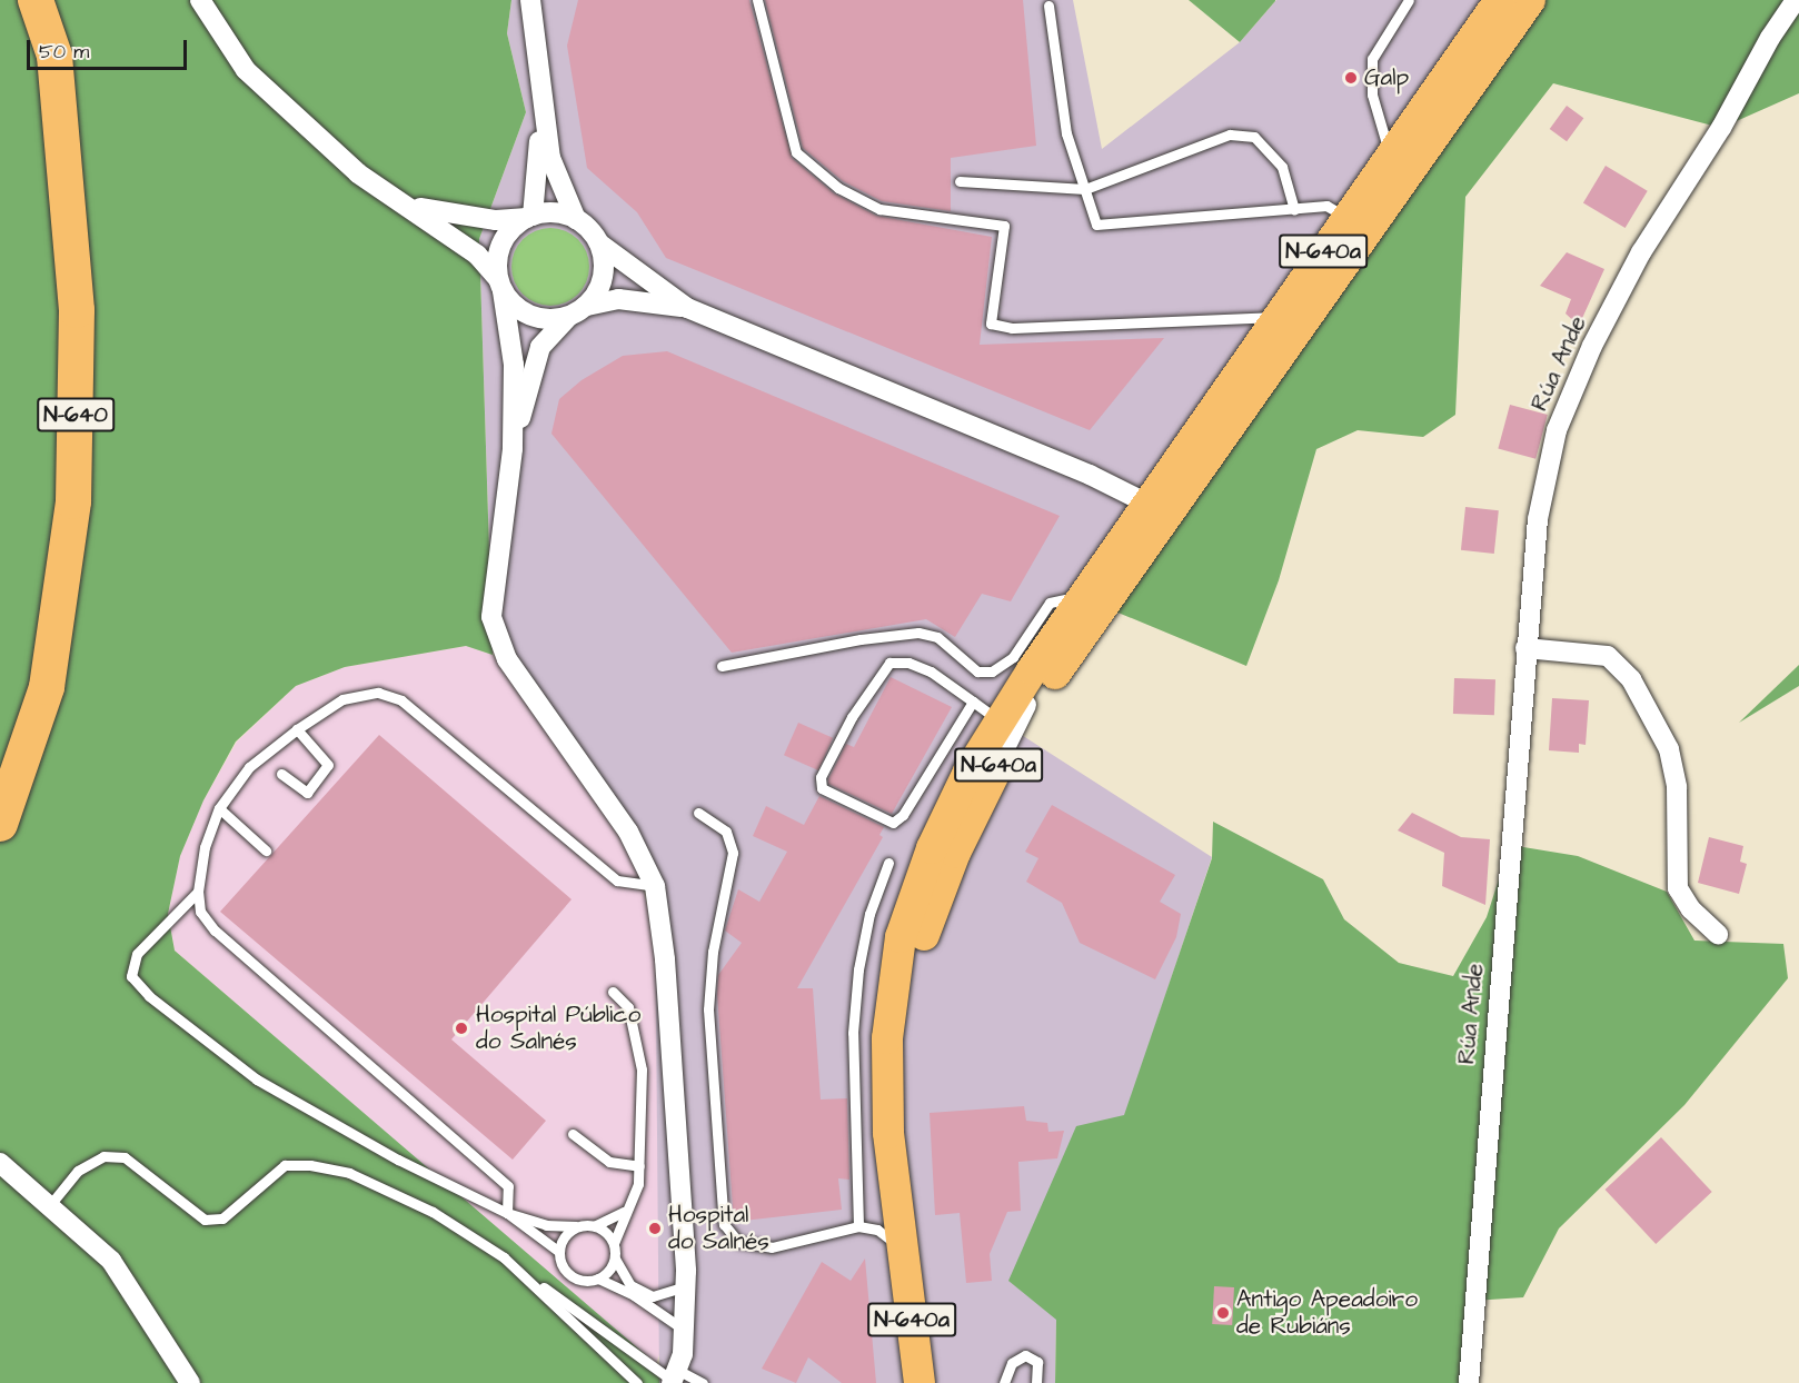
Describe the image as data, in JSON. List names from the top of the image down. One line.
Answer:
{"streets":{"highway":["N-640"],"main road":["N-640a"],"street":["Rúa Ande"]},"places":["Galp","Hospital Público do Salnés","Hospital do Salnés","Antigo Apeadoiro de Rubiáns"],"scale_bar":"50 m"}
